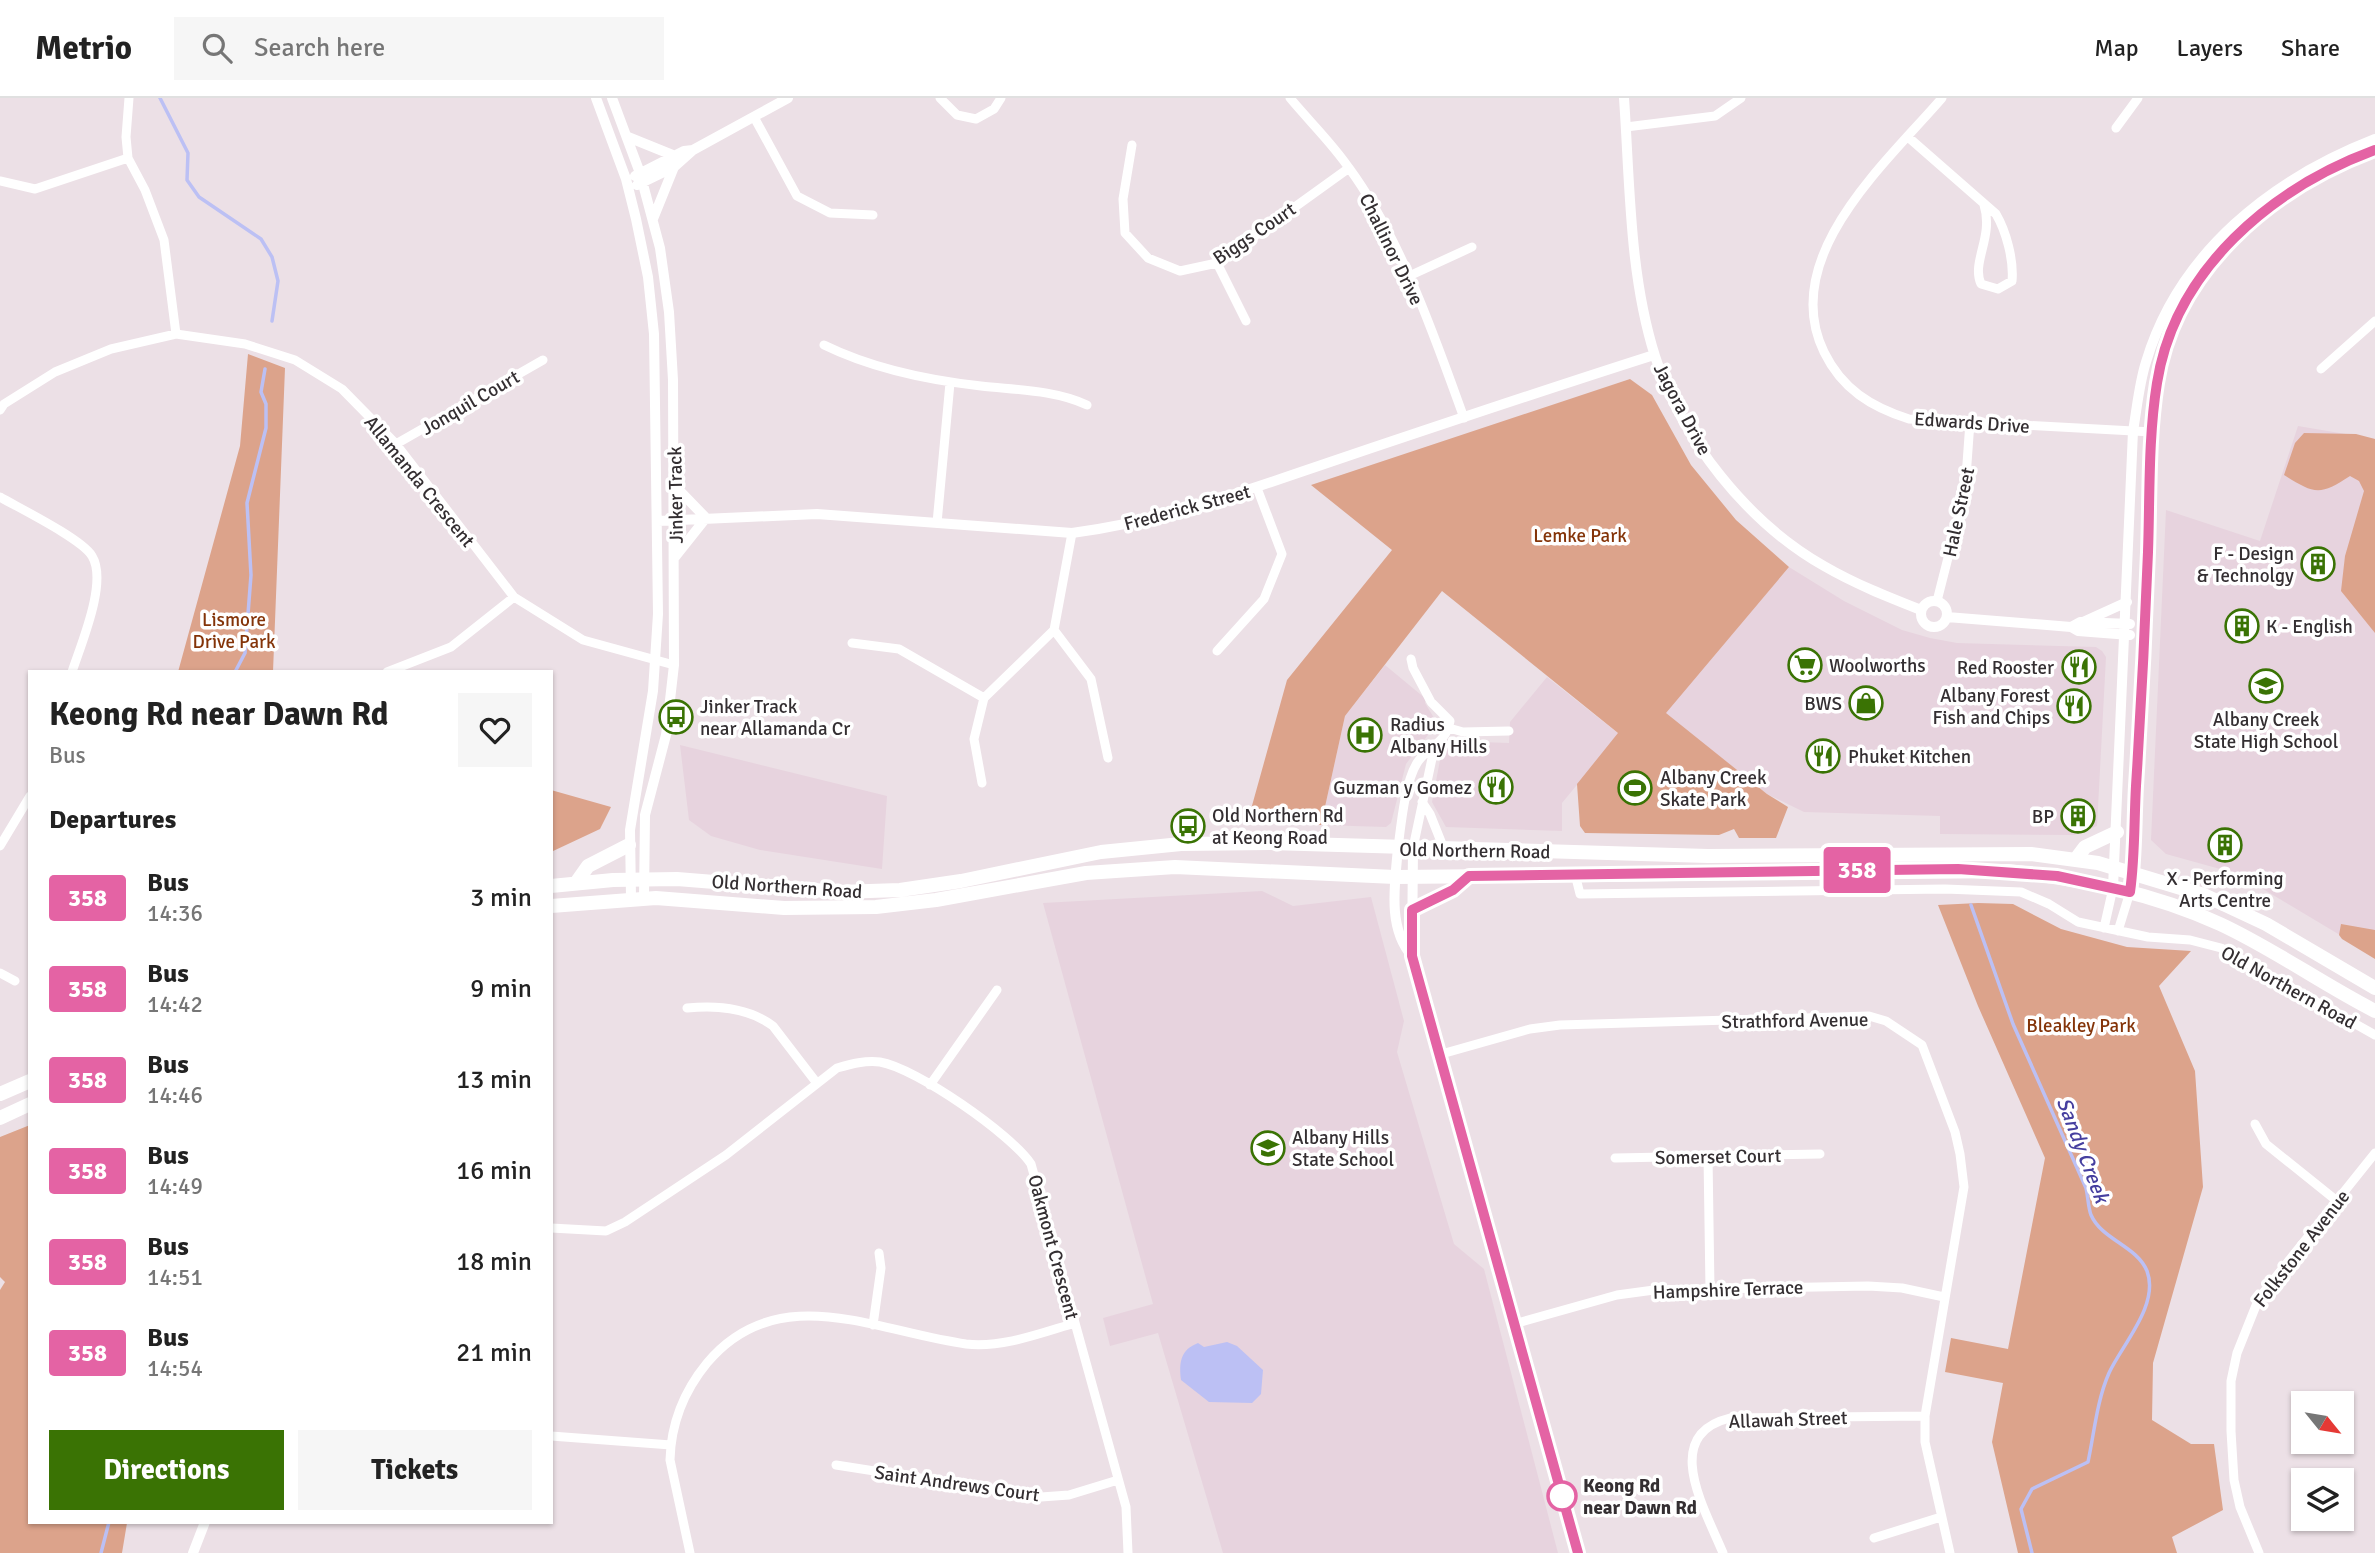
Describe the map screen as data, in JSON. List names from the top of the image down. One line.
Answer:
{"streets":{"highway":["Old Northern Road"],"street":["Biggs Court","Challinor Drive","Jonquil Court","Jagora Drive","Edwards Drive","Allamanda Crescent","Jinker Track","Frederick Street","Hale Street","Strathford Avenue","Somerset Court","Oakmont Crescent","Folkstone Avenue","Hampshire Terrace","Allawah Street","Saint Andrews Court"]},"crossings":[["Biggs Court","Challinor Drive"],["Challinor Drive","Frederick Street"],["Jonquil Court","Allamanda Crescent"],["Jagora Drive","Frederick Street"],["Jagora Drive","Hale Street"],["Edwards Drive","Hale Street"],["Allamanda Crescent","Jinker Track"],["Jinker Track","Frederick Street"],["Jinker Track","Old Northern Road"],["Strathford Avenue","Hampshire Terrace"],["Strathford Avenue","Allawah Street"],["Oakmont Crescent","Saint Andrews Court"]],"water":["Sandy Creek"],"parks":["Lemke Park","Lismore Drive Park","Bleakley Park"],"places":{"building":["F - Design & Technolgy","K - English","BP","X - Performing Arts Centre"],"supermarket":["Woolworths"],"restaurant":["Red Rooster","Albany Forest Fish and Chips","Phuket Kitchen","Guzman y Gomez"],"school or university":["Albany Creek State High School","Albany Hills State School"],"shop":["BWS"],"bus stop":["Jinker Track near Allamanda Cr","Old Northern Rd at Keong Road"],"hospital":["Radius Albany Hills"],"sports":["Albany Creek Skate Park"],"other":["Keong Rd near Dawn Rd"]},"lines":["bus line 358"],"north":"bottom right","page":{"header":"Metrio","search":"Search here","nav":["Map","Layers","Share"],"on_map":"358","heading":[["Keong Rd near Dawn Rd","Bus"],"Departures"],"list":[{"mark":"358","name":"Bus","note":"14:36","value":"3 min"},{"mark":"358","name":"Bus","note":"14:42","value":"9 min"},{"mark":"358","name":"Bus","note":"14:46","value":"13 min"},{"mark":"358","name":"Bus","note":"14:49","value":"16 min"},{"mark":"358","name":"Bus","note":"14:51","value":"18 min"},{"mark":"358","name":"Bus","note":"14:54","value":"21 min"}],"buttons":["Directions","Tickets"]}}
